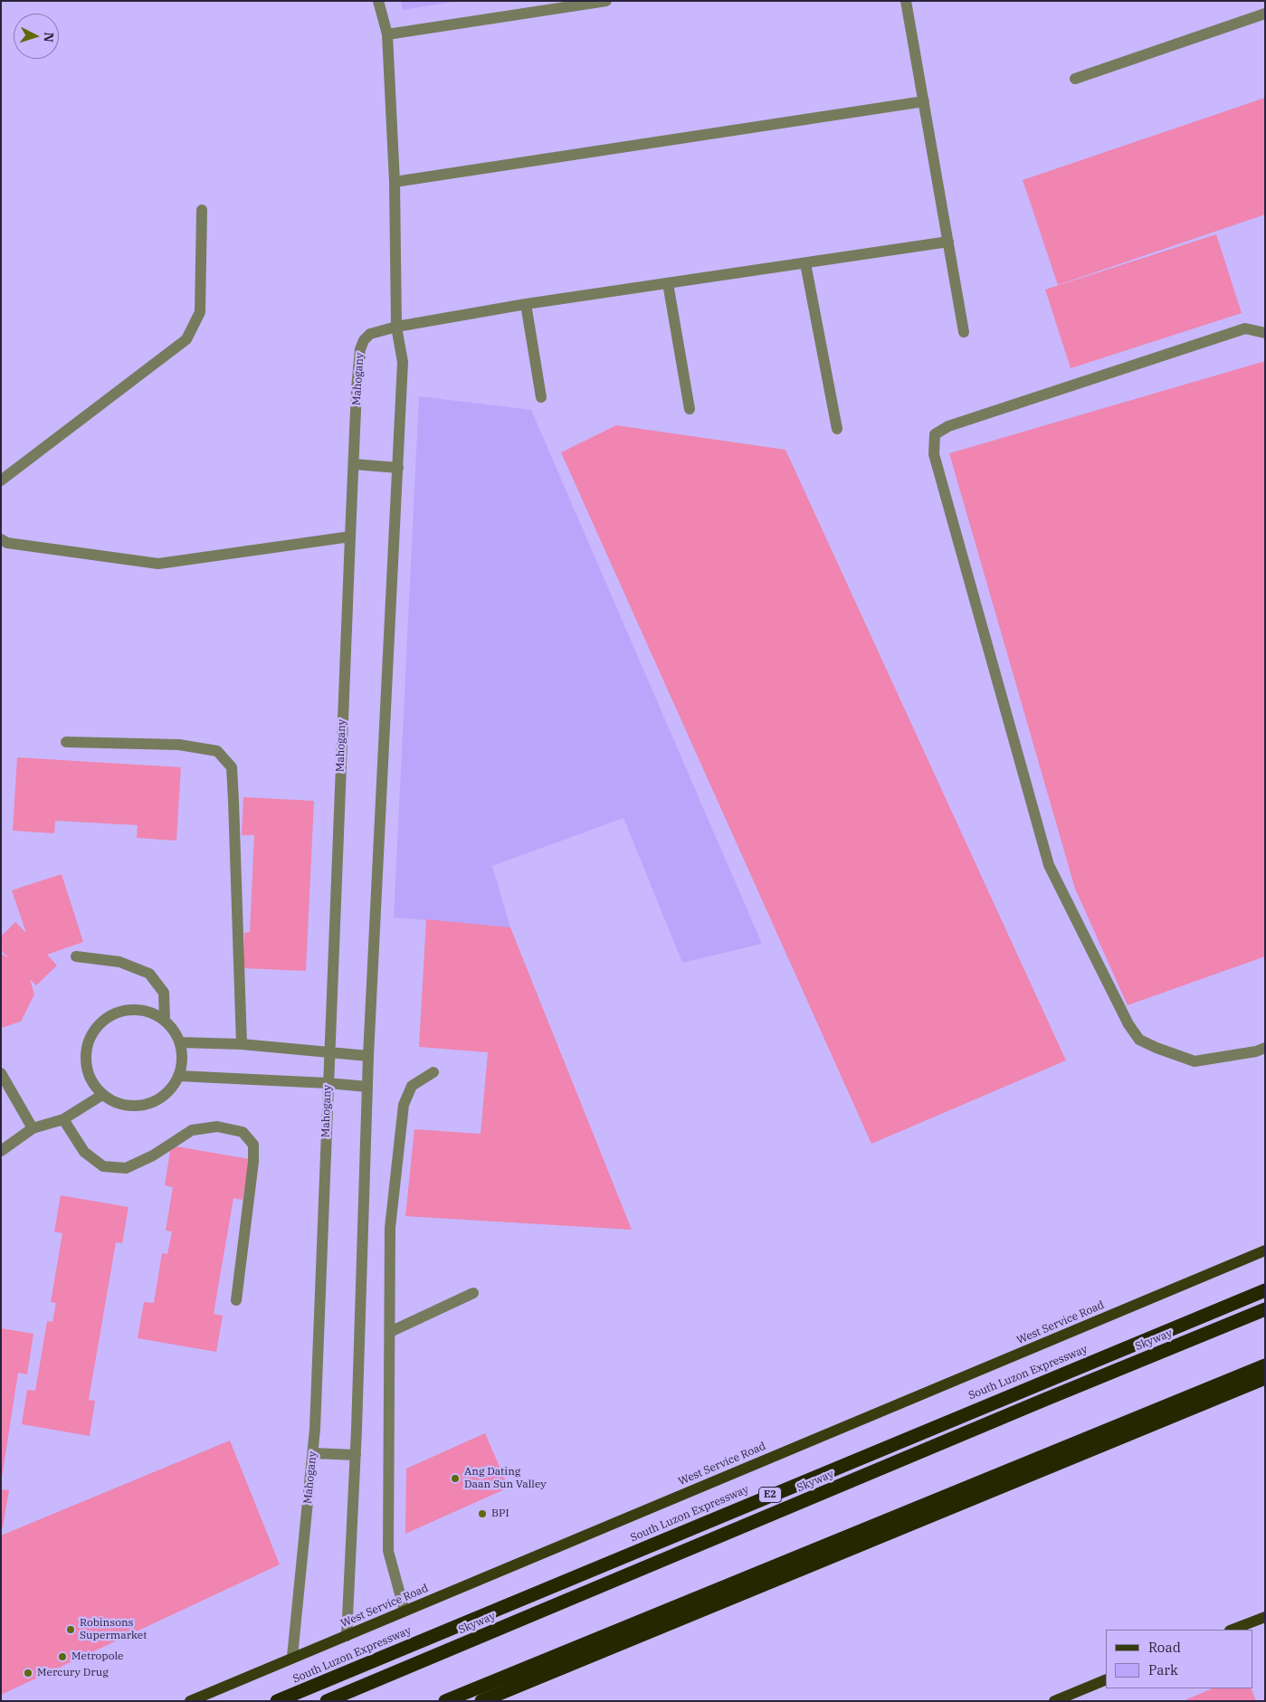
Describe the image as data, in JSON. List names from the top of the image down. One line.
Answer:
{"streets":{"highway":["Skyway","South Luzon Expressway","E2"],"main road":["West Service Road"],"street":["Mahogany"]},"crossings":[["Mahogany","West Service Road"]],"places":["Ang Dating Daan Sun Valley","BPI","Robinsons Supermarket","Metropole","Mercury Drug"],"legend":["Road","Park"],"north":"right"}
